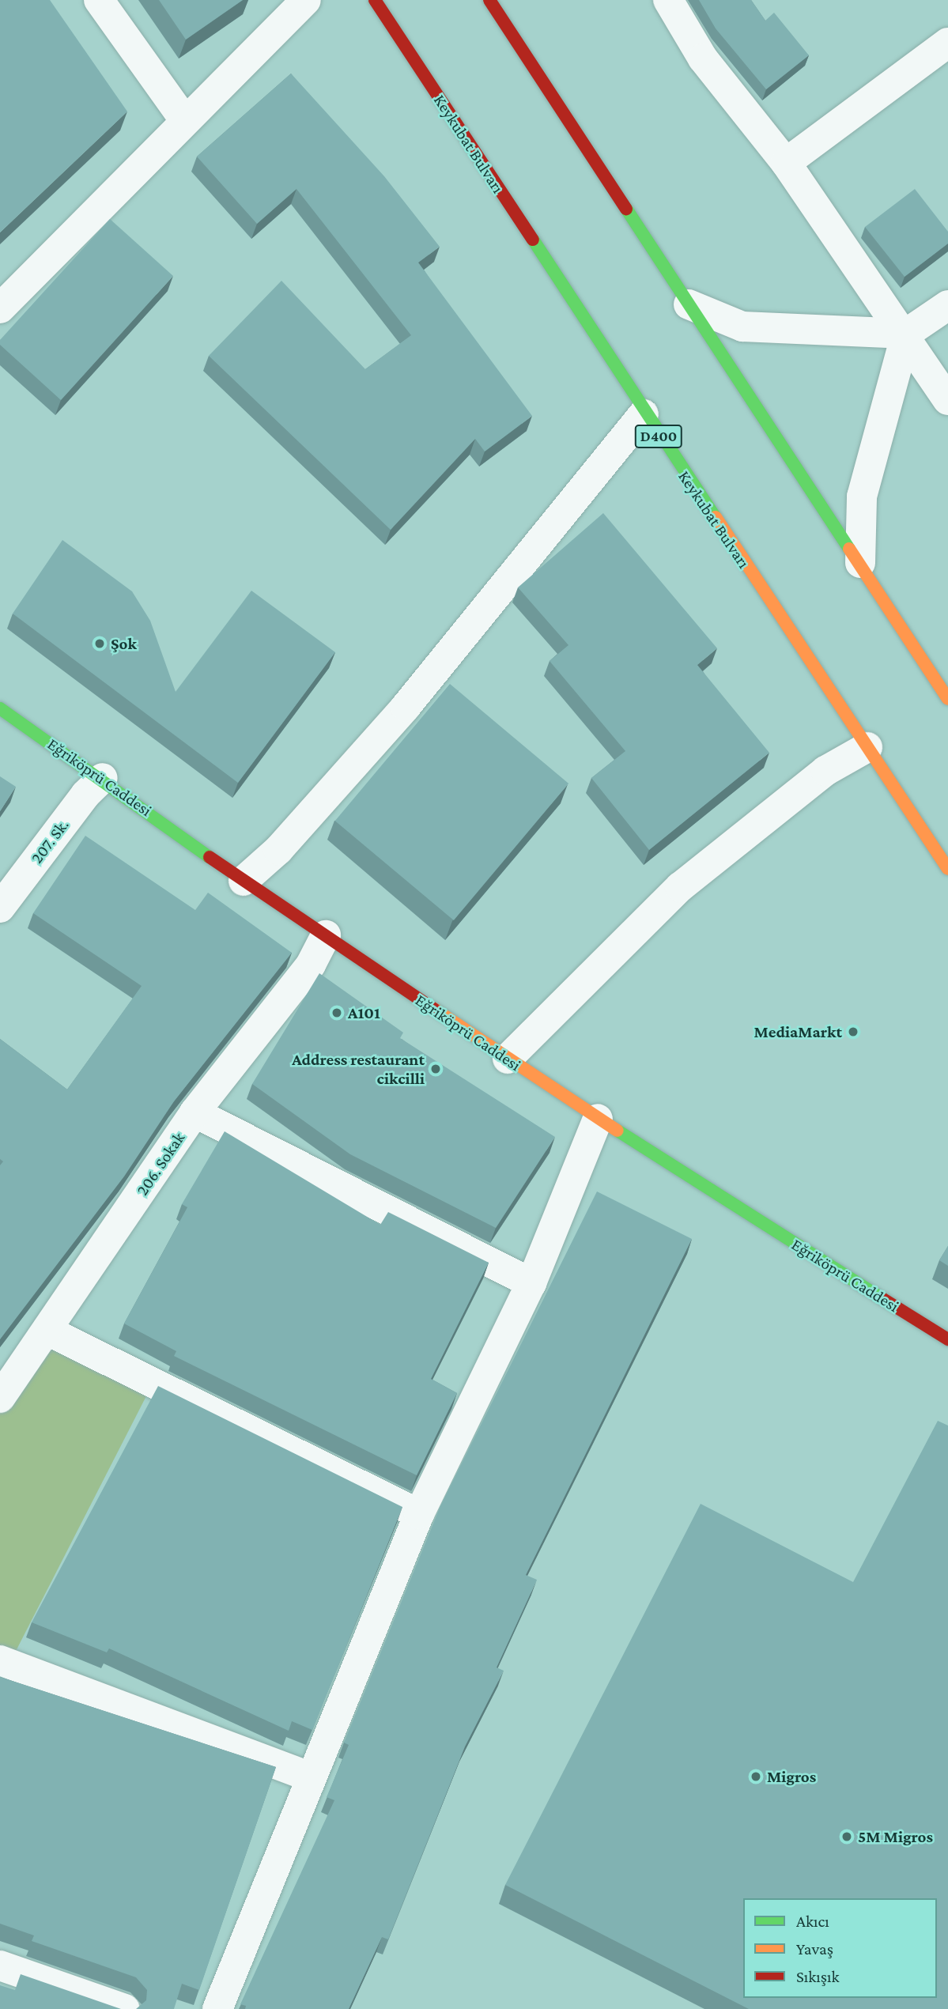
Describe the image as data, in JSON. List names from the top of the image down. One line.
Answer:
{"streets":{"main road":["Keykubat Bulvarı","D400","Eğriköprü Caddesi"],"street":["207. Sk.","206. Sokak"]},"crossings":[["Eğriköprü Caddesi","207. Sk."],["Eğriköprü Caddesi","206. Sokak"]],"places":["Şok","A101","MediaMarkt","Address restaurant cikcilli","Migros","5M Migros"],"legend":["Akıcı","Yavaş","Sıkışık"]}
